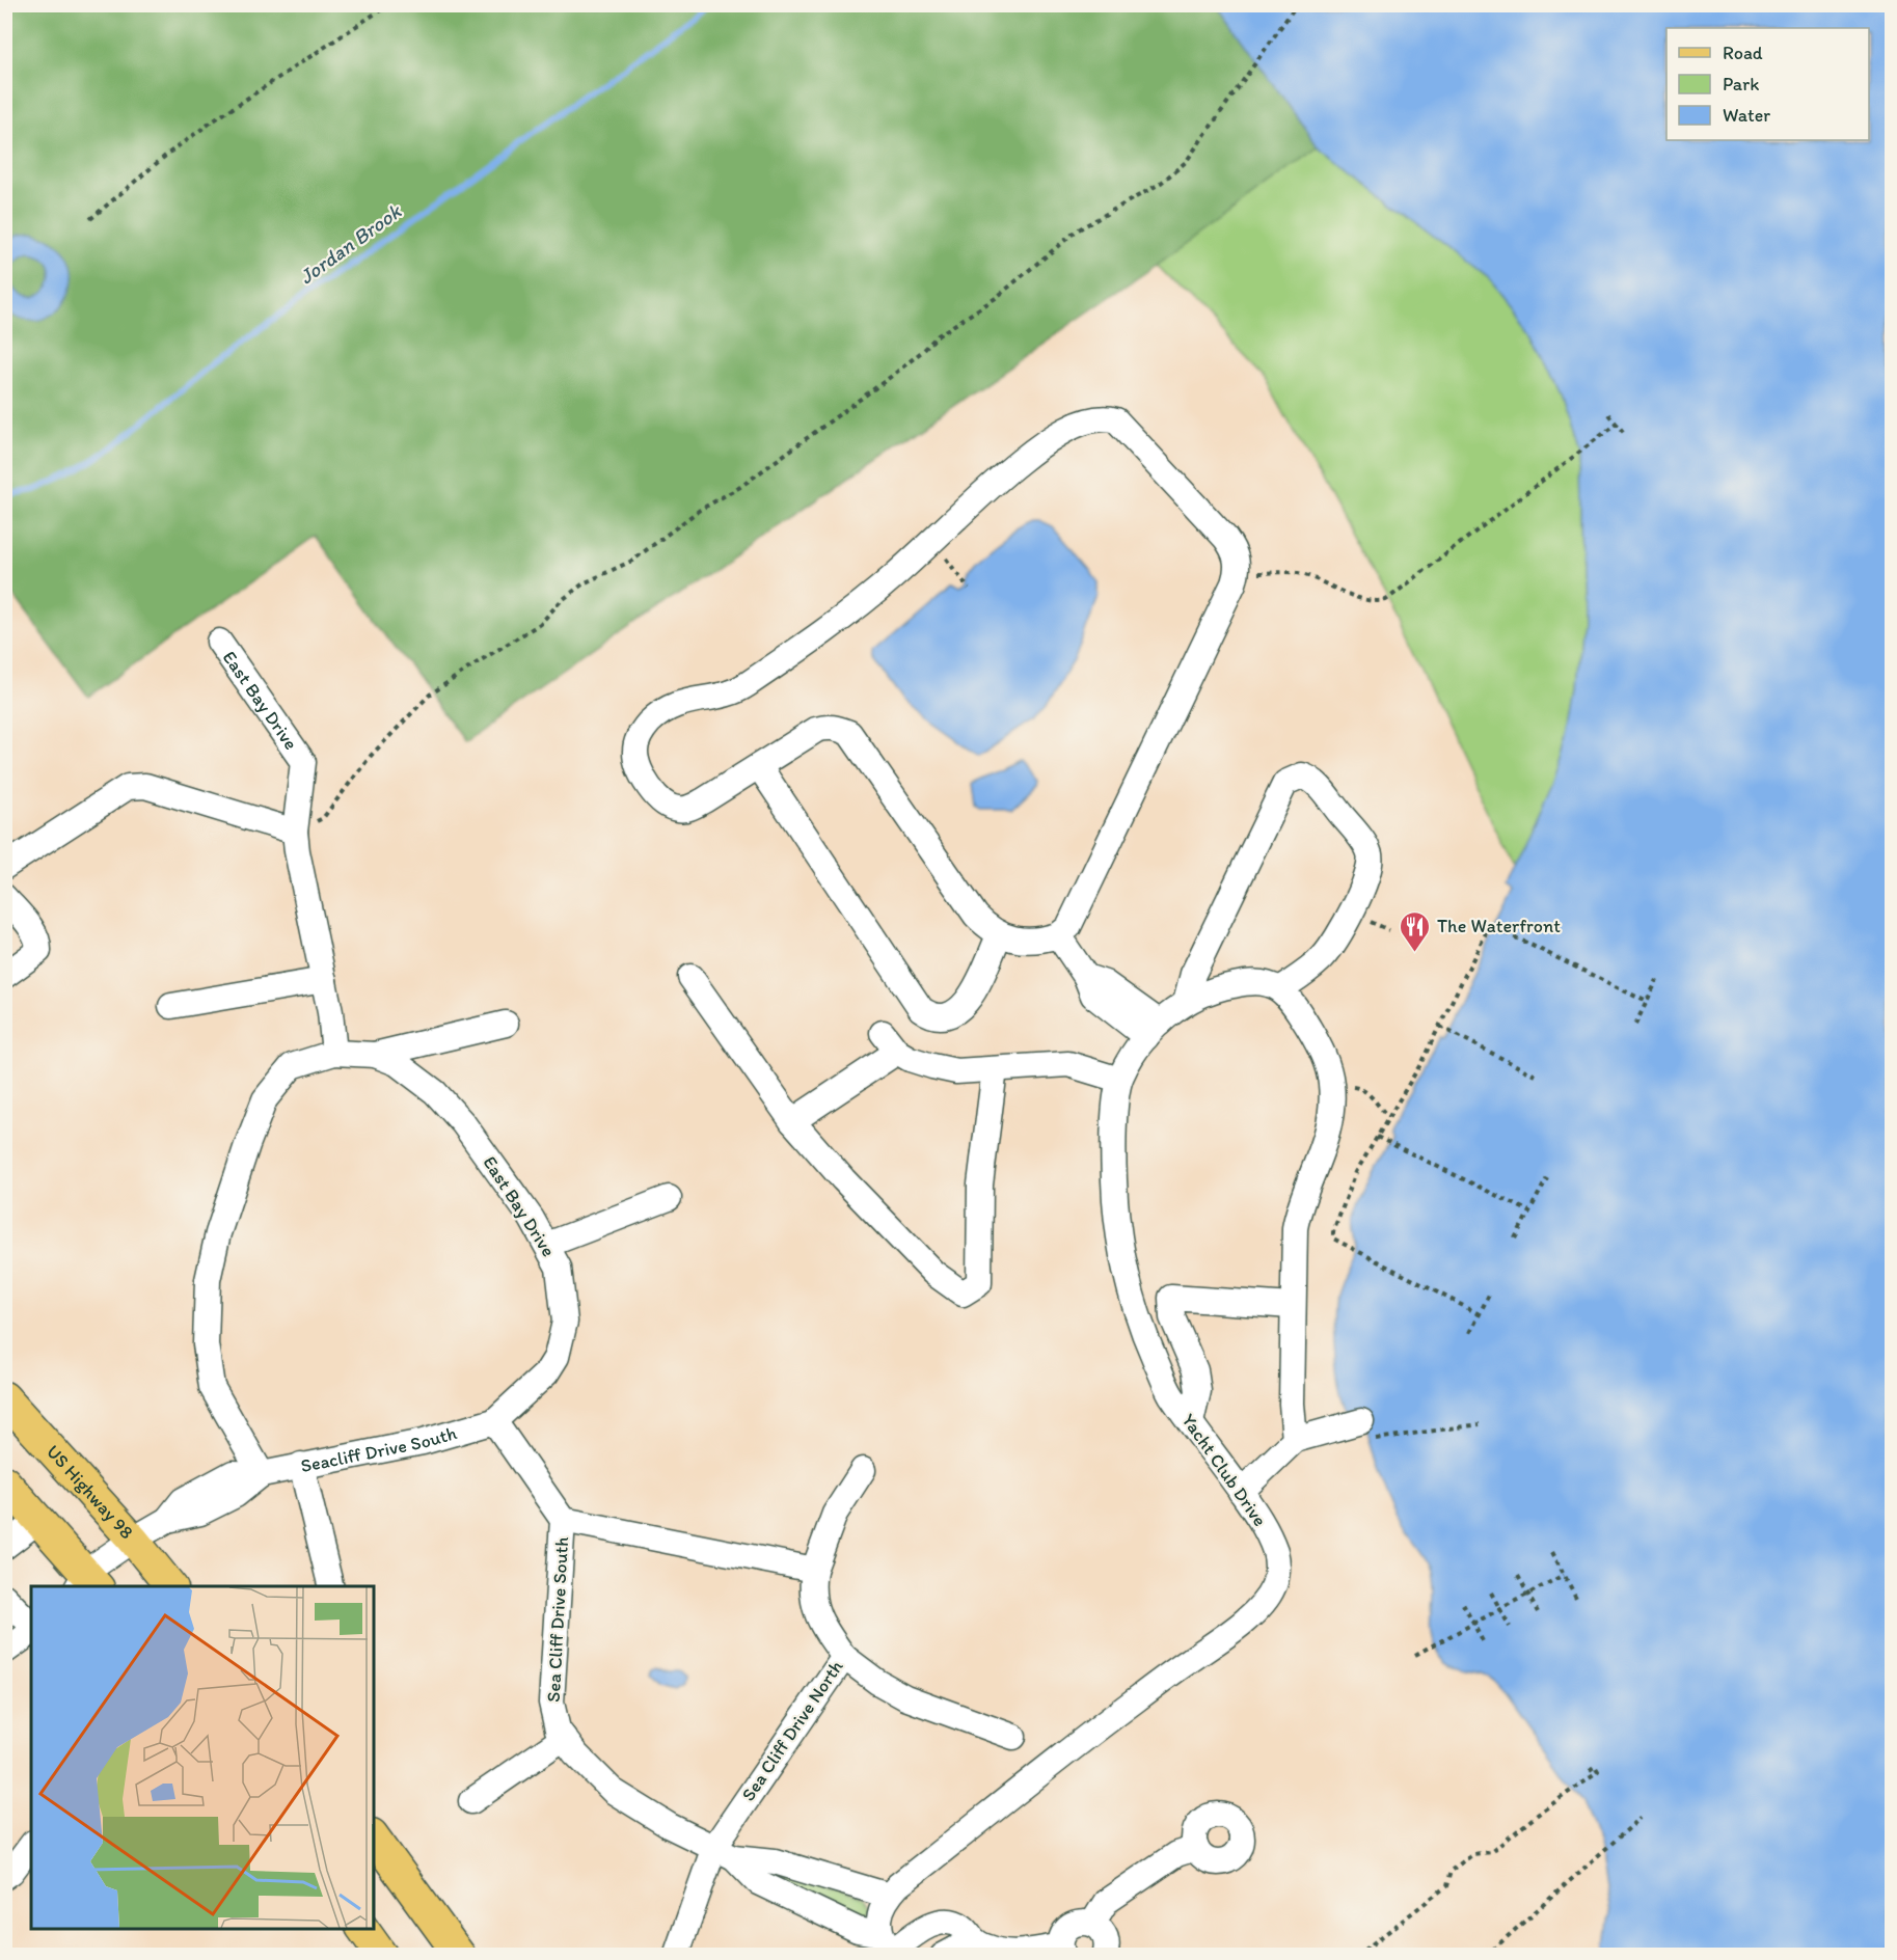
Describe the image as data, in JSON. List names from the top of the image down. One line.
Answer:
{"streets":{"main road":["US Highway 98"],"street":["East Bay Drive","Seacliff Drive South","Yacht Club Drive","Sea Cliff Drive South","Sea Cliff Drive North"]},"crossings":[["East Bay Drive","Seacliff Drive South"],["East Bay Drive","Sea Cliff Drive South"],["Seacliff Drive South","US Highway 98"],["Seacliff Drive South","Sea Cliff Drive South"],["Sea Cliff Drive South","Sea Cliff Drive North"]],"water":["Jordan Brook"],"places":{"restaurant":["The Waterfront"]},"legend":["Road","Park","Water"]}
